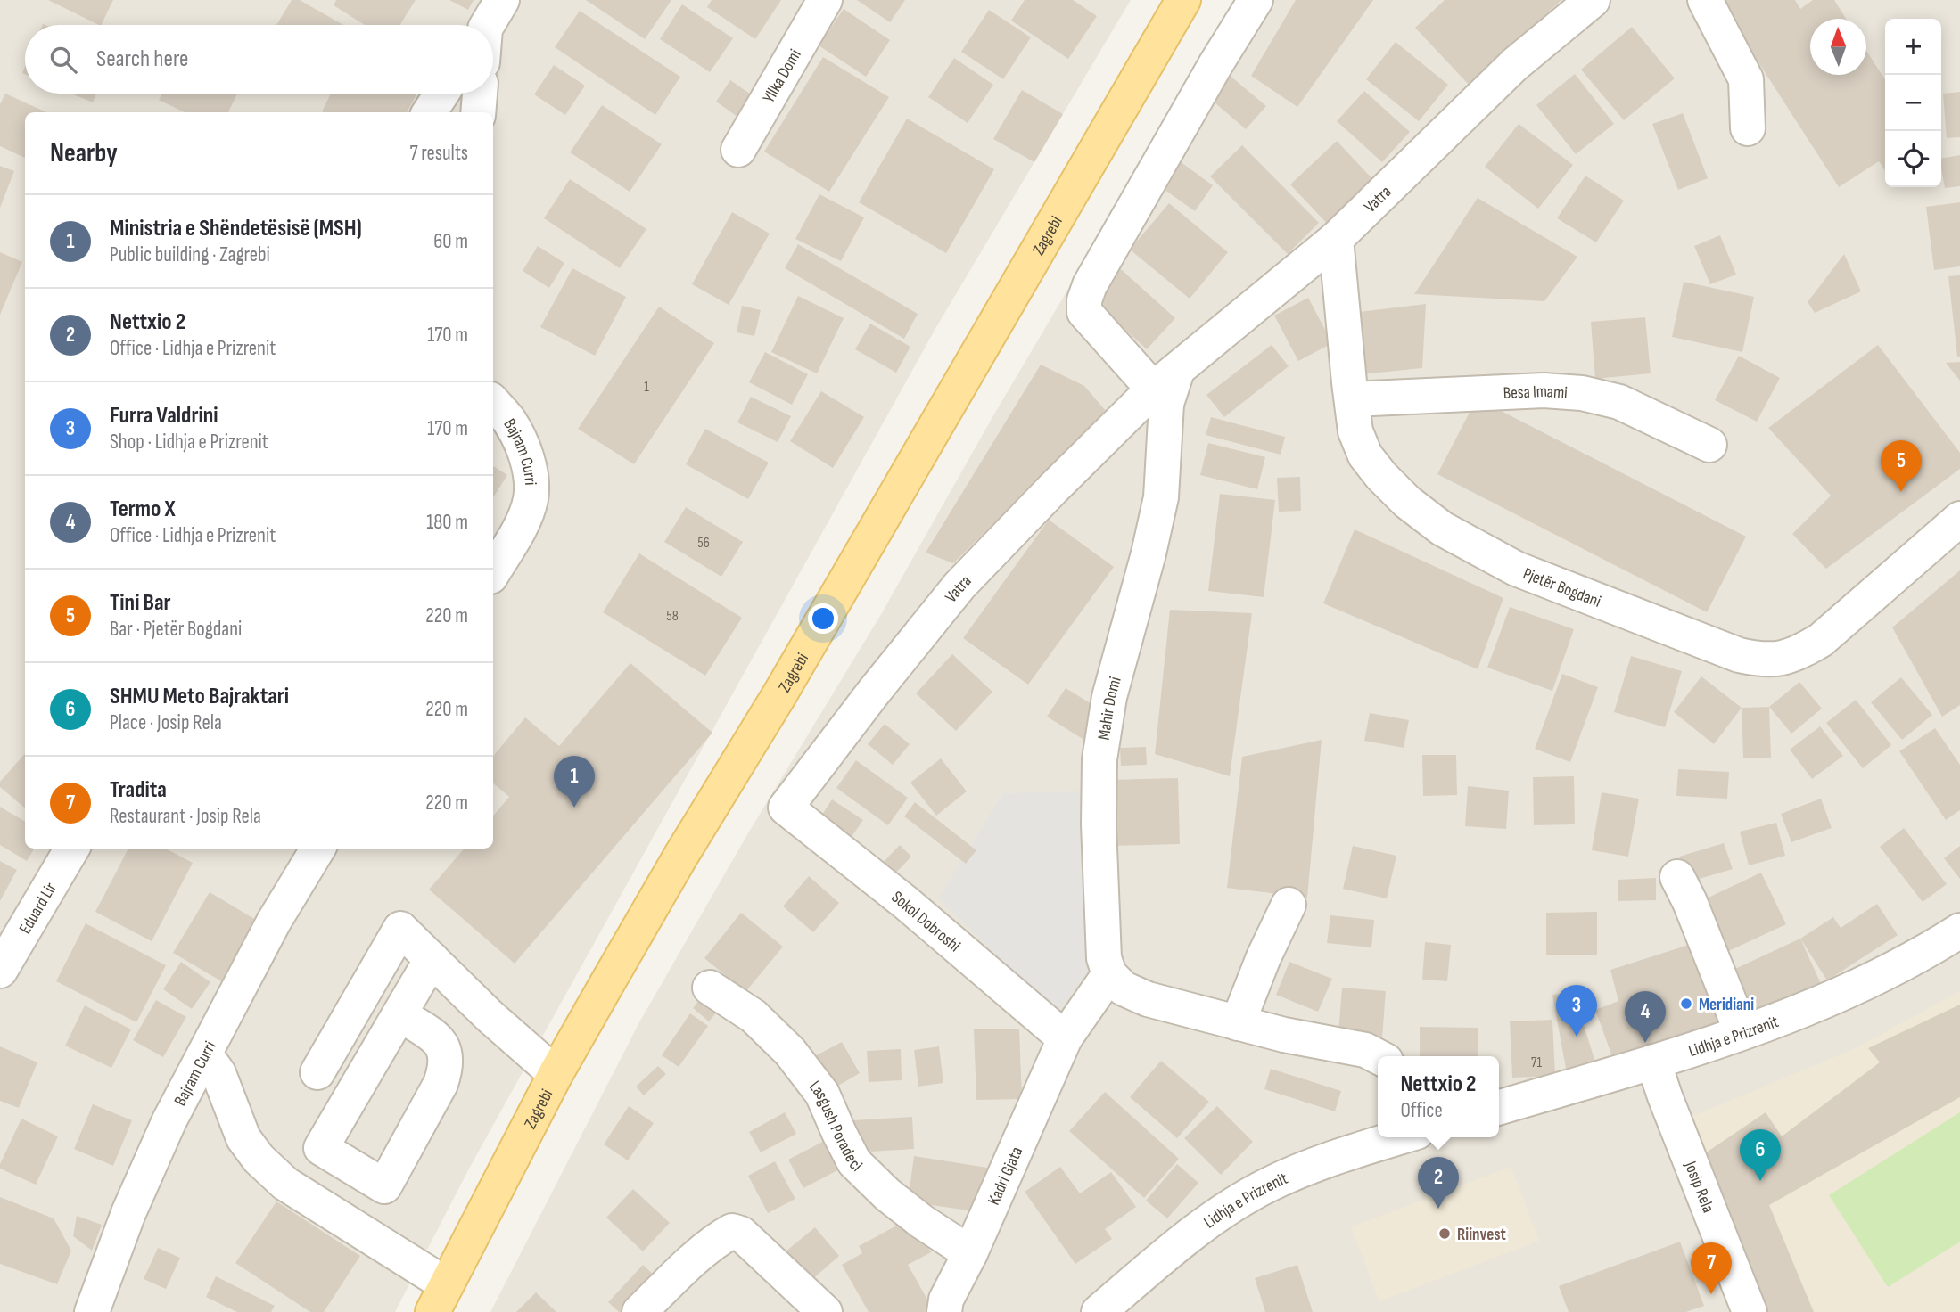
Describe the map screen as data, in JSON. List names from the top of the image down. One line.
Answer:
{"streets":{"main road":["Zagrebi"],"street":["Yllka Domi","Vatra","Besa Imami","Bajram Curri","Pjetër Bogdani","Mahir Domi","Eduard Lir","Sokol Dobroshi","Lidhja e Prizrenit","Lasgush Poradeci","Kadri Gjata","Josip Rela"]},"crossings":[["Vatra","Pjetër Bogdani"],["Vatra","Mahir Domi"],["Vatra","Sokol Dobroshi"],["Zagrebi","Bajram Curri"],["Besa Imami","Pjetër Bogdani"],["Sokol Dobroshi","Kadri Gjata"],["Lidhja e Prizrenit","Josip Rela"],["Lasgush Poradeci","Kadri Gjata"]],"places":["Meridiani","Riinvest"],"house_numbers":["1","56","58","71"],"north":"top","page":{"map_buttons":["+","−"],"search":"Search here","heading":["Nearby","7 results"],"list":[{"mark":"1","name":"Ministria e Shëndetësisë (MSH)","note":"Public building · Zagrebi","value":"60 m"},{"mark":"2","name":"Nettxio 2","note":"Office · Lidhja e Prizrenit","value":"170 m"},{"mark":"3","name":"Furra Valdrini","note":"Shop · Lidhja e Prizrenit","value":"170 m"},{"mark":"4","name":"Termo X","note":"Office · Lidhja e Prizrenit","value":"180 m"},{"mark":"5","name":"Tini Bar","note":"Bar · Pjetër Bogdani","value":"220 m"},{"mark":"6","name":"SHMU Meto Bajraktari","note":"Place · Josip Rela","value":"220 m"},{"mark":"7","name":"Tradita","note":"Restaurant · Josip Rela","value":"220 m"}],"pins":["5","1","3","4","6","2","7"],"popup":["Nettxio 2","Office"]}}
